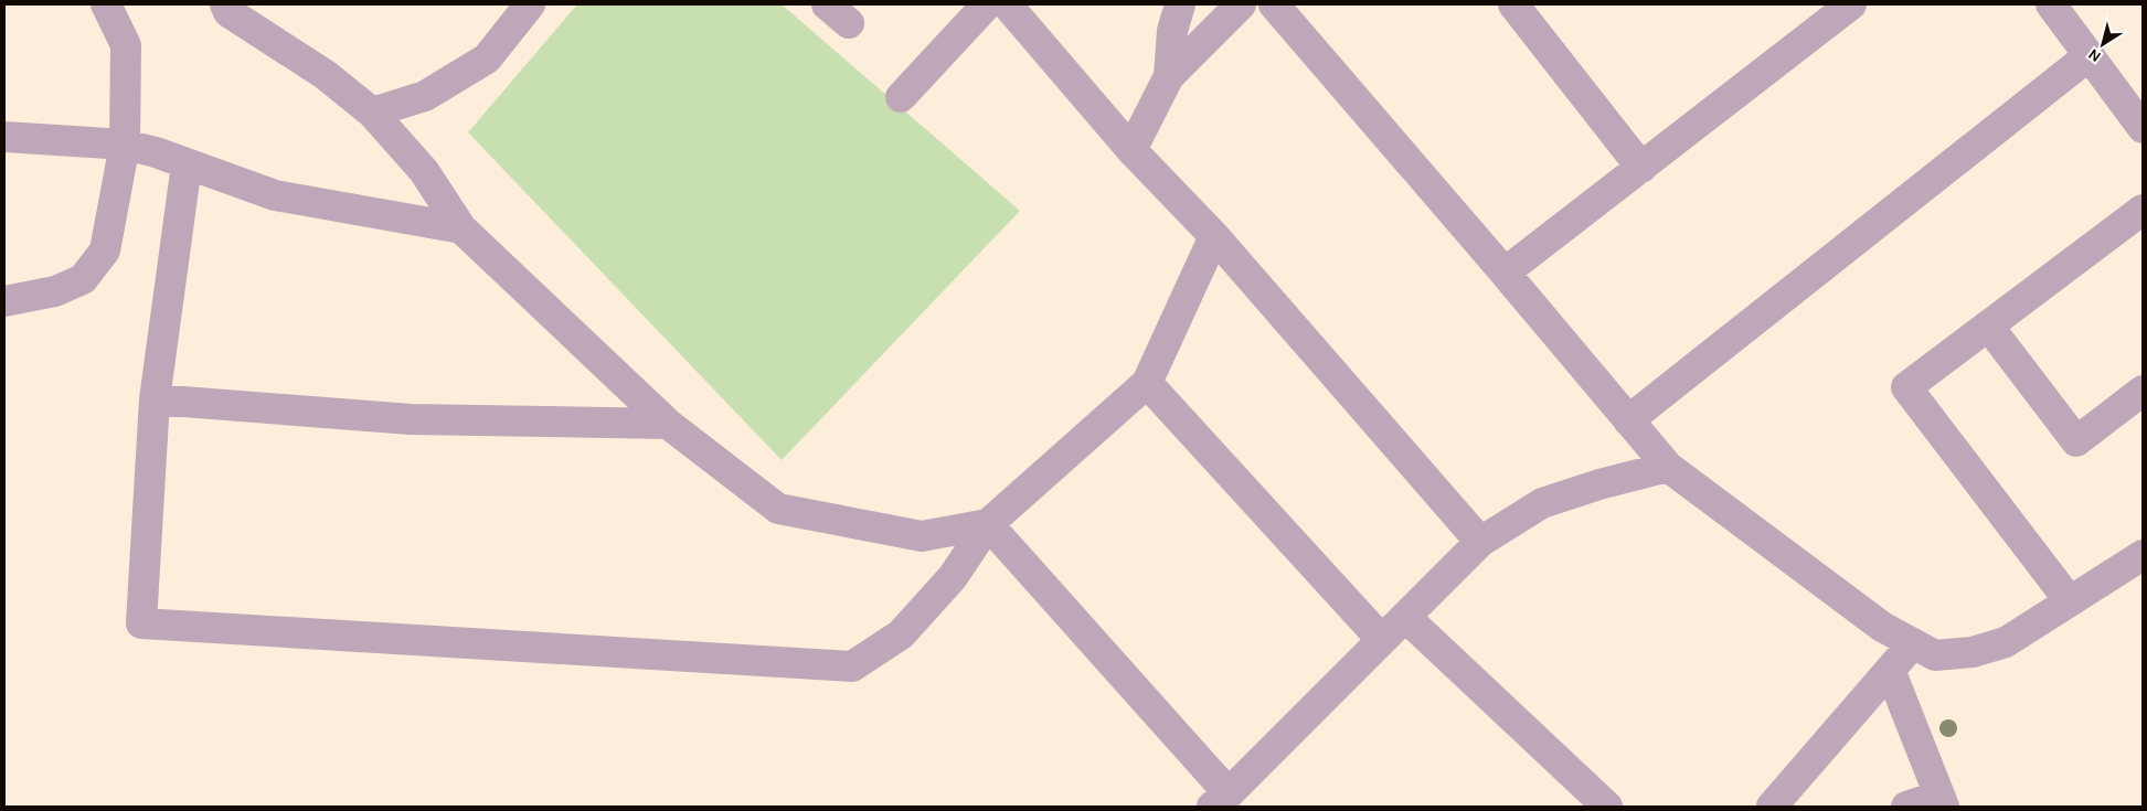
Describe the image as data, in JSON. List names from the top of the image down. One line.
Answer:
{"north":"bottom left"}
